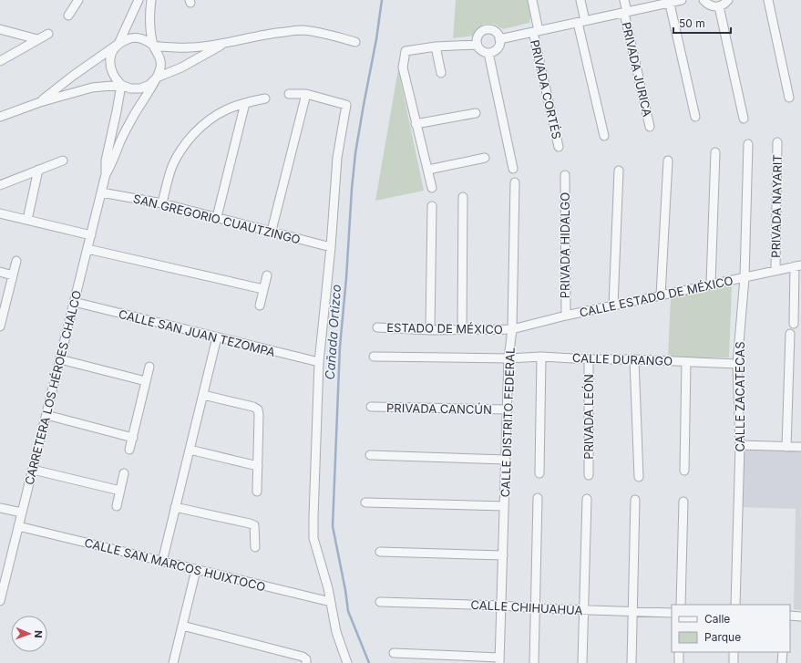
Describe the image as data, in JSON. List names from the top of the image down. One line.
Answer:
{"streets":{"street":["PRIVADA JURICA","PRIVADA CORTÉS","PRIVADA NAYARIT","SAN GREGORIO CUAUTZINGO","PRIVADA HIDALGO","CALLE ESTADO DE MÉXICO","ESTADO DE MÉXICO","CALLE SAN JUAN TEZOMPA","CALLE DURANGO","CARRETERA LOS HÉROES CHALCO","CALLE ZACATECAS","PRIVADA CANCÚN","PRIVADA LEÓN","CALLE DISTRITO FEDERAL","CALLE SAN MARCOS HUIXTOCO","CALLE CHIHUAHUA"]},"crossings":[["PRIVADA NAYARIT","CALLE ESTADO DE MÉXICO"],["SAN GREGORIO CUAUTZINGO","CARRETERA LOS HÉROES CHALCO"],["PRIVADA HIDALGO","CALLE ESTADO DE MÉXICO"],["CALLE ESTADO DE MÉXICO","ESTADO DE MÉXICO"],["CALLE ESTADO DE MÉXICO","CALLE ZACATECAS"],["CALLE ESTADO DE MÉXICO","CALLE DISTRITO FEDERAL"],["ESTADO DE MÉXICO","CALLE DISTRITO FEDERAL"],["CALLE SAN JUAN TEZOMPA","CARRETERA LOS HÉROES CHALCO"],["CALLE DURANGO","CALLE ZACATECAS"],["CALLE DURANGO","PRIVADA LEÓN"],["CALLE DURANGO","CALLE DISTRITO FEDERAL"],["CARRETERA LOS HÉROES CHALCO","CALLE SAN MARCOS HUIXTOCO"],["PRIVADA CANCÚN","CALLE DISTRITO FEDERAL"],["CALLE DISTRITO FEDERAL","CALLE CHIHUAHUA"]],"water":["Cañada Ortizco"],"legend":["Calle","Parque"],"scale_bar":"50 m","north":"right"}
